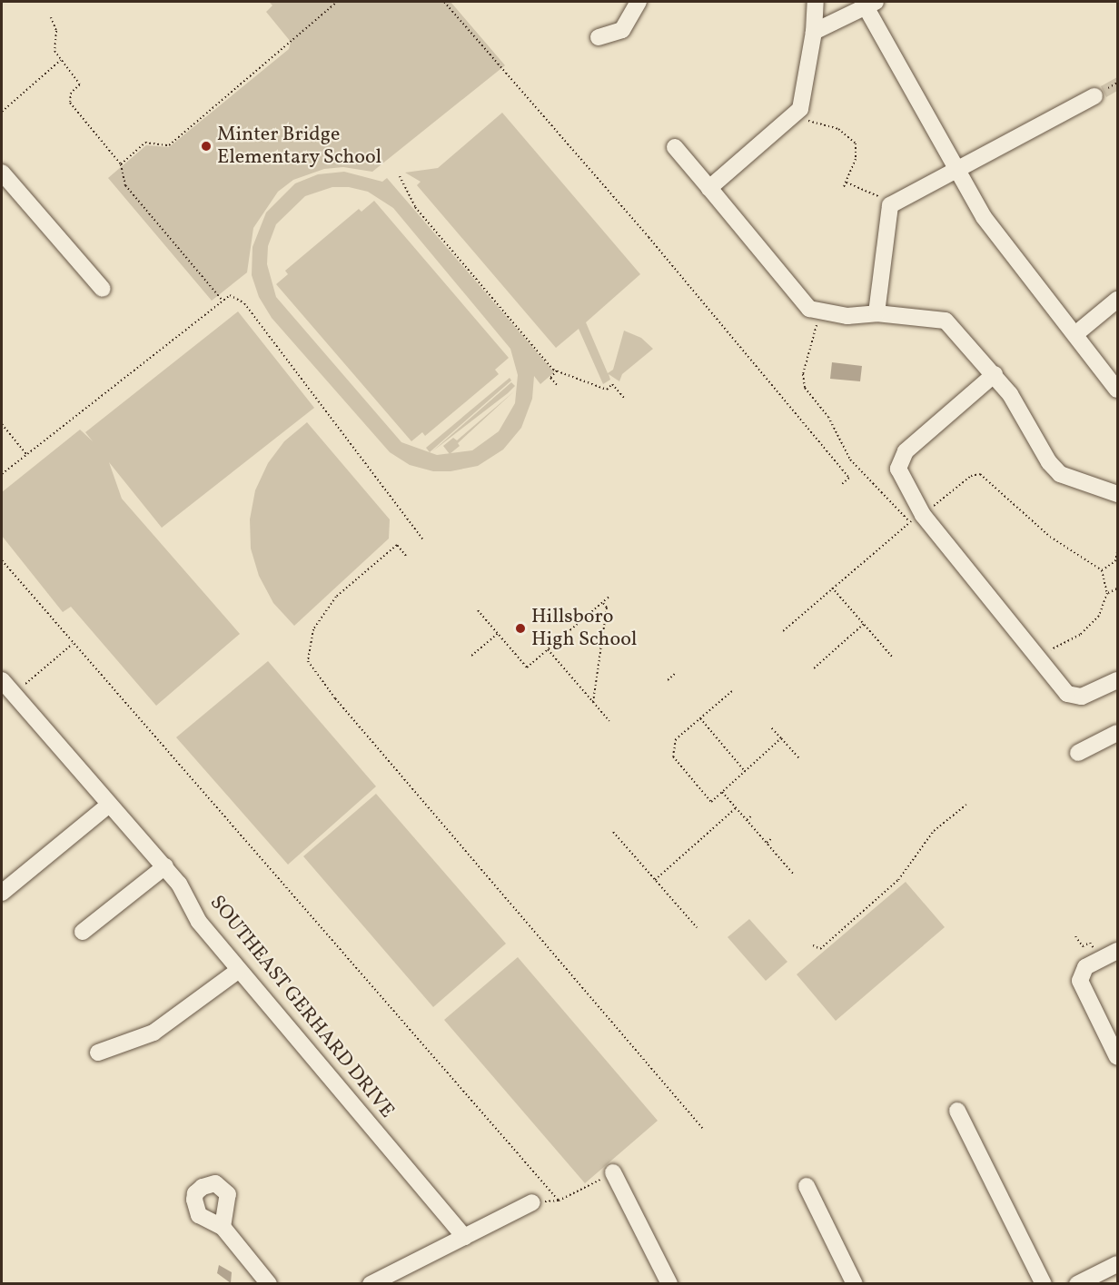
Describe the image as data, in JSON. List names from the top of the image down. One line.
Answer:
{"streets":{"street":["SOUTHEAST GERHARD DRIVE"]},"places":["Minter Bridge Elementary School","Hillsboro High School"]}
